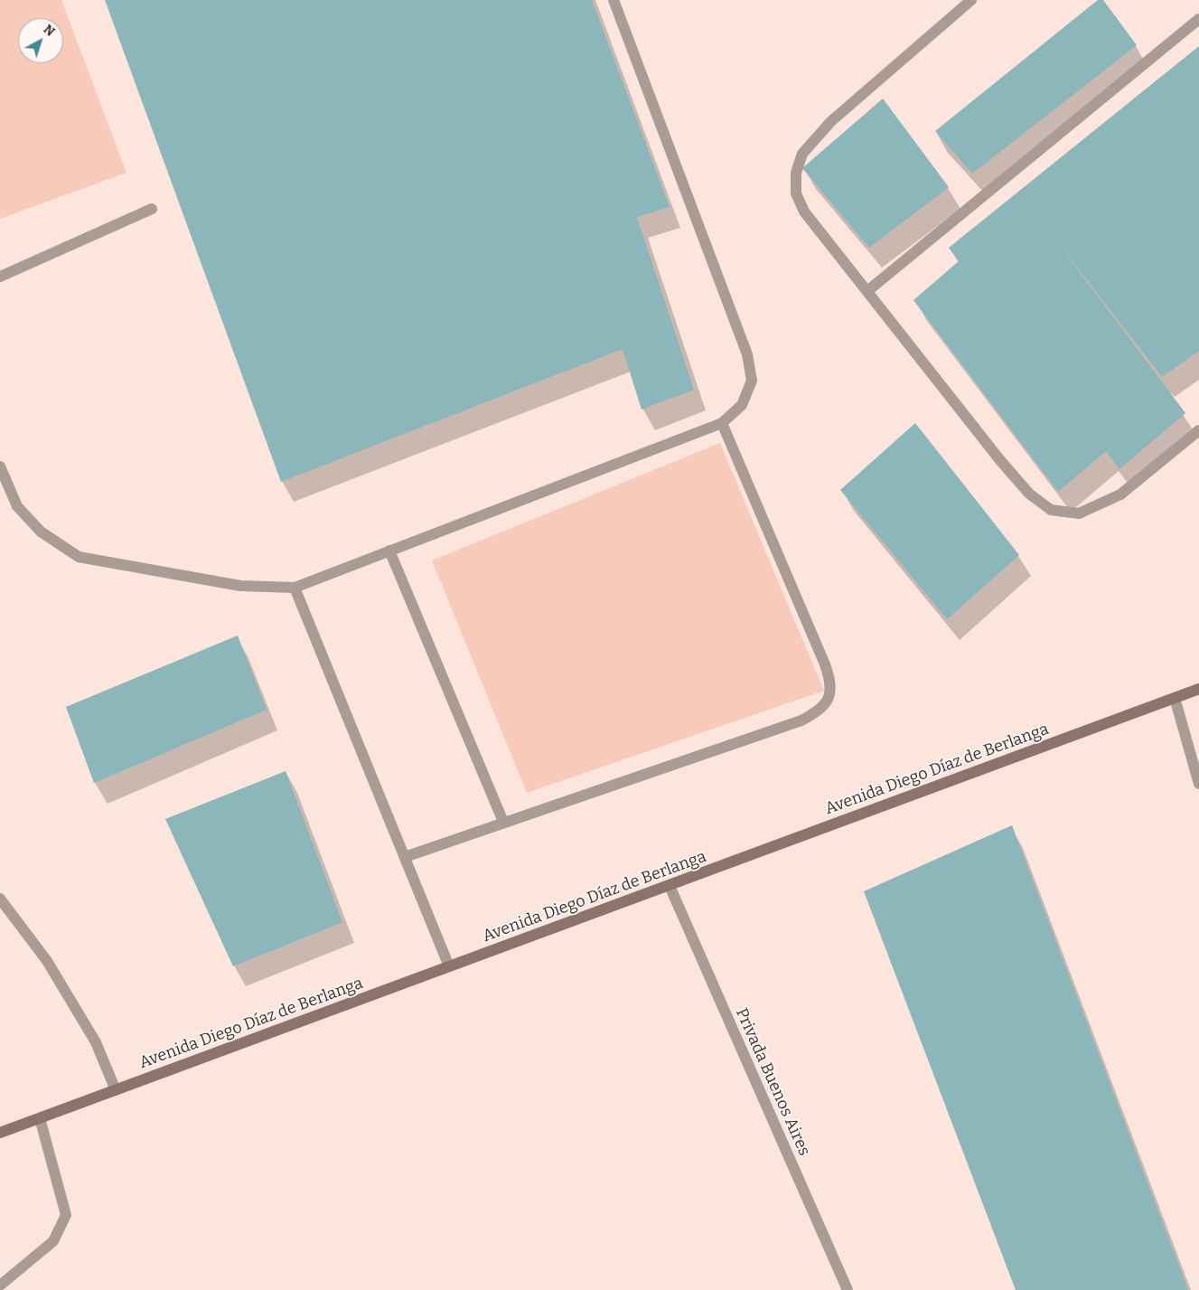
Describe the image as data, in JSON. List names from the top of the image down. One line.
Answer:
{"streets":{"street":["Avenida Diego Díaz de Berlanga"],"lane":["Privada Buenos Aires"]},"crossings":[["Avenida Diego Díaz de Berlanga","Privada Buenos Aires"]],"north":"top right"}
